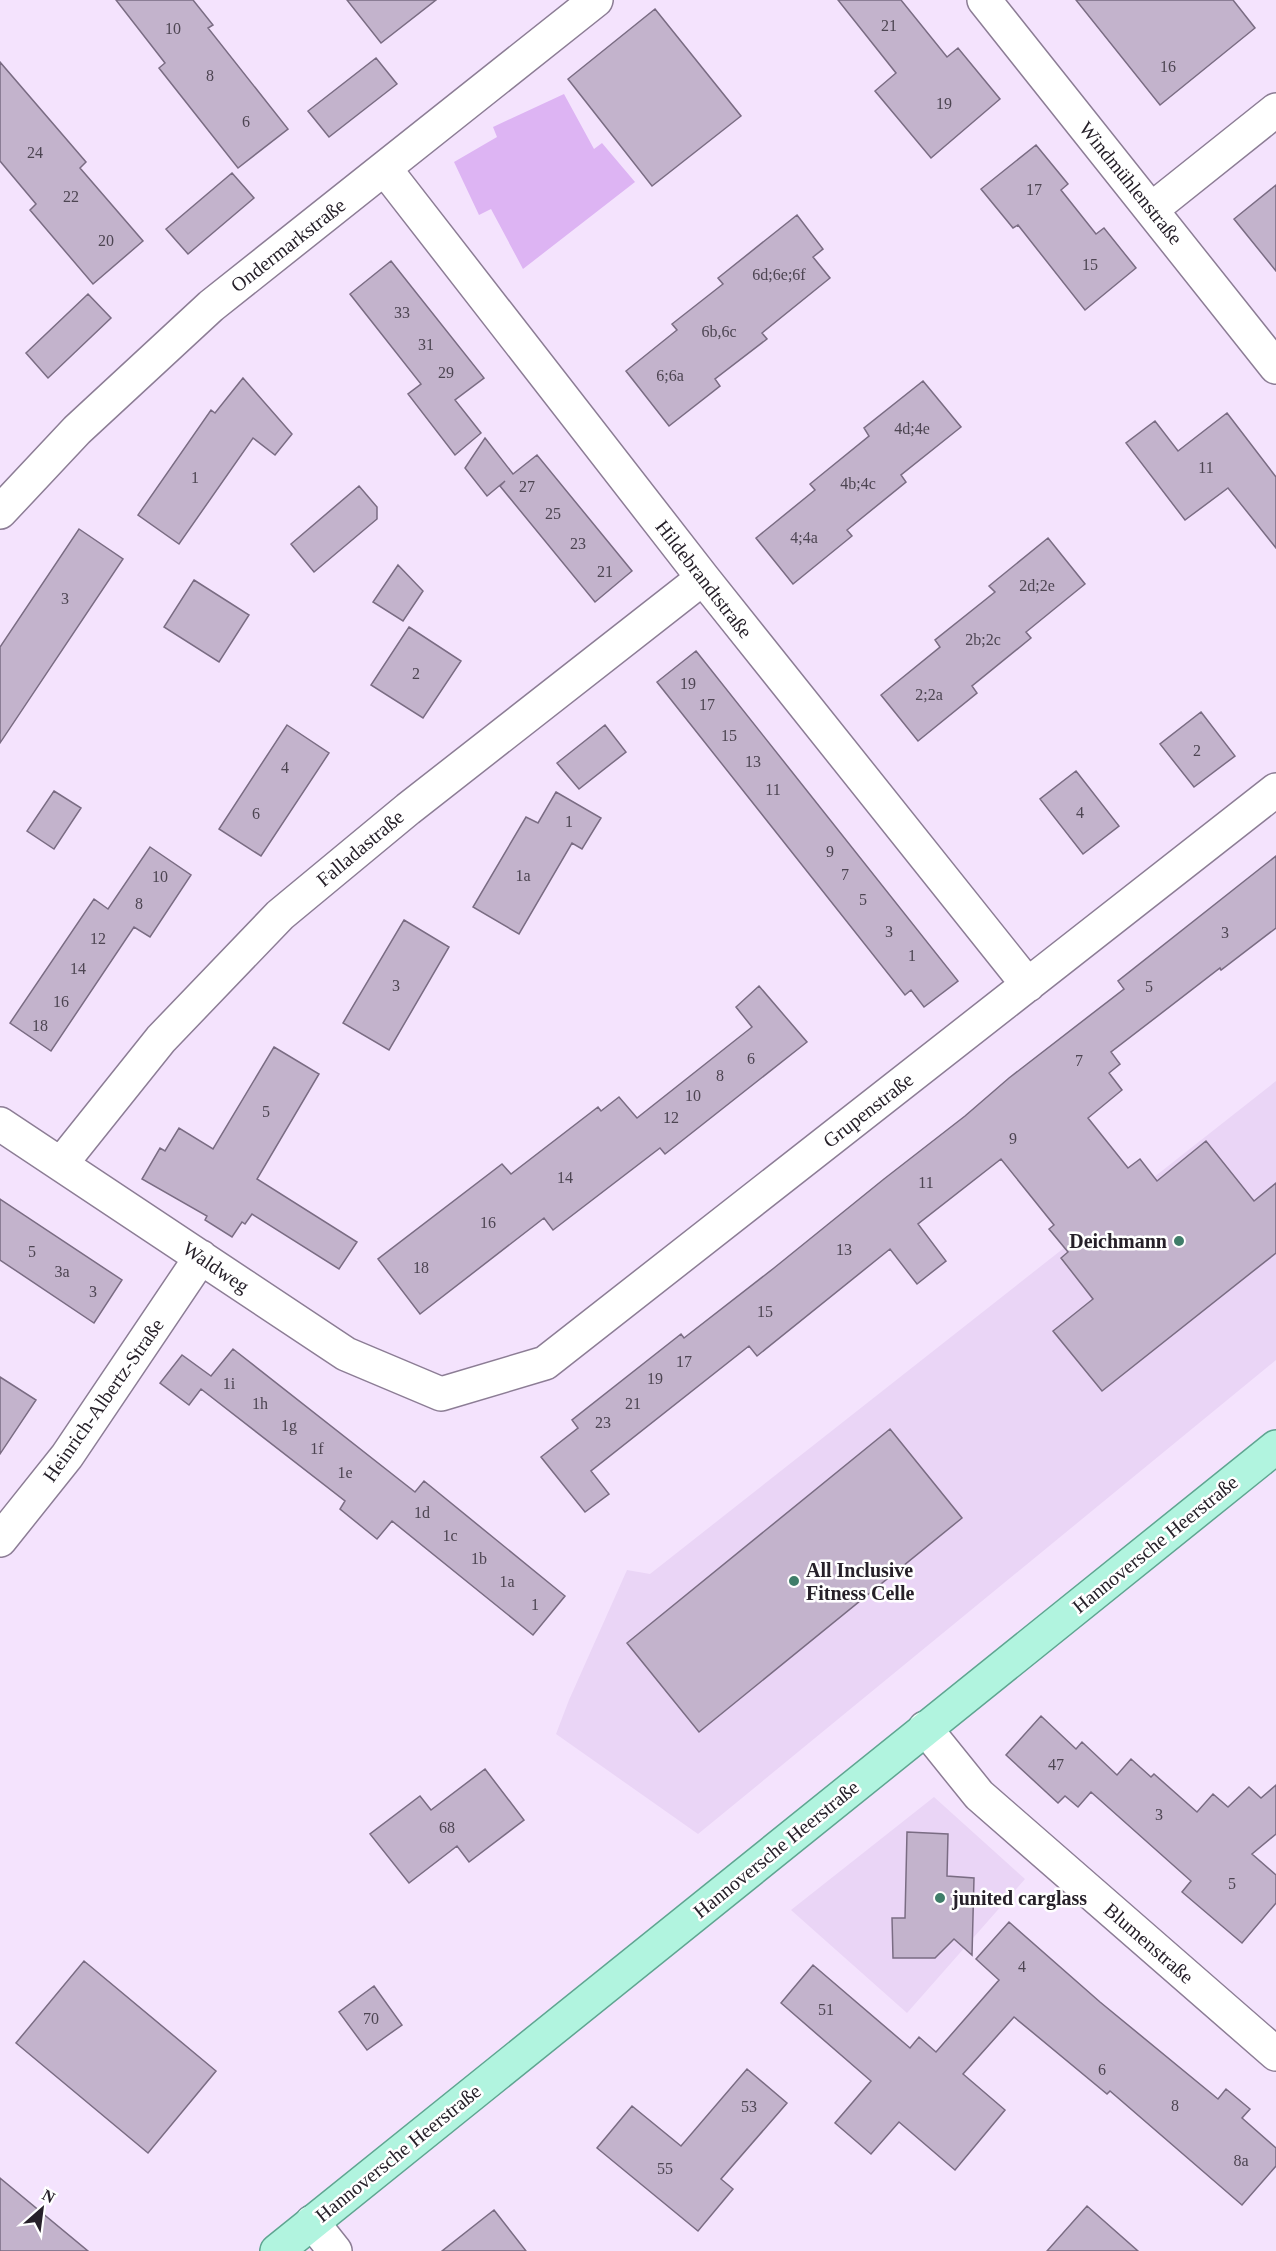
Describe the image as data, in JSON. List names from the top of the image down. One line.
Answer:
{"streets":{"main road":["Hannoversche Heerstraße"],"street":["Windmühlenstraße","Ondermarkstraße","Hildebrandtstraße","Falladastraße","Grupenstraße","Waldweg","Heinrich-Albertz-Straße","Blumenstraße"]},"crossings":[["Ondermarkstraße","Hildebrandtstraße"],["Hildebrandtstraße","Falladastraße"],["Hildebrandtstraße","Grupenstraße"],["Falladastraße","Waldweg"],["Grupenstraße","Waldweg"],["Waldweg","Heinrich-Albertz-Straße"],["Hannoversche Heerstraße","Blumenstraße"]],"places":["Deichmann","All Inclusive Fitness Celle","junited carglass"],"house_numbers":["21","10","16","8","19","6","24","17","22","20","15","6d;6e;6f","33","6b,6c","31","29","6;6a","4d;4e","11","1","4b;4c","27","25","4;4a","23","21","2d;2e","3","2b;2c","2","19","2;2a","17","15","2","13","4","11","4","6","1","9","7","1a","10","5","8","3","3","12","1","14","3","5","16","18","6","7","8","10","5","12","9","14","11","16","13","5","18","3a","3","15","17","19","1i","1h","21","23","1g","1f","1e","1d","1c","1b","1a","1","47","3","68","5","4","51","70","6","8","53","8a","55"],"north":"top right"}
